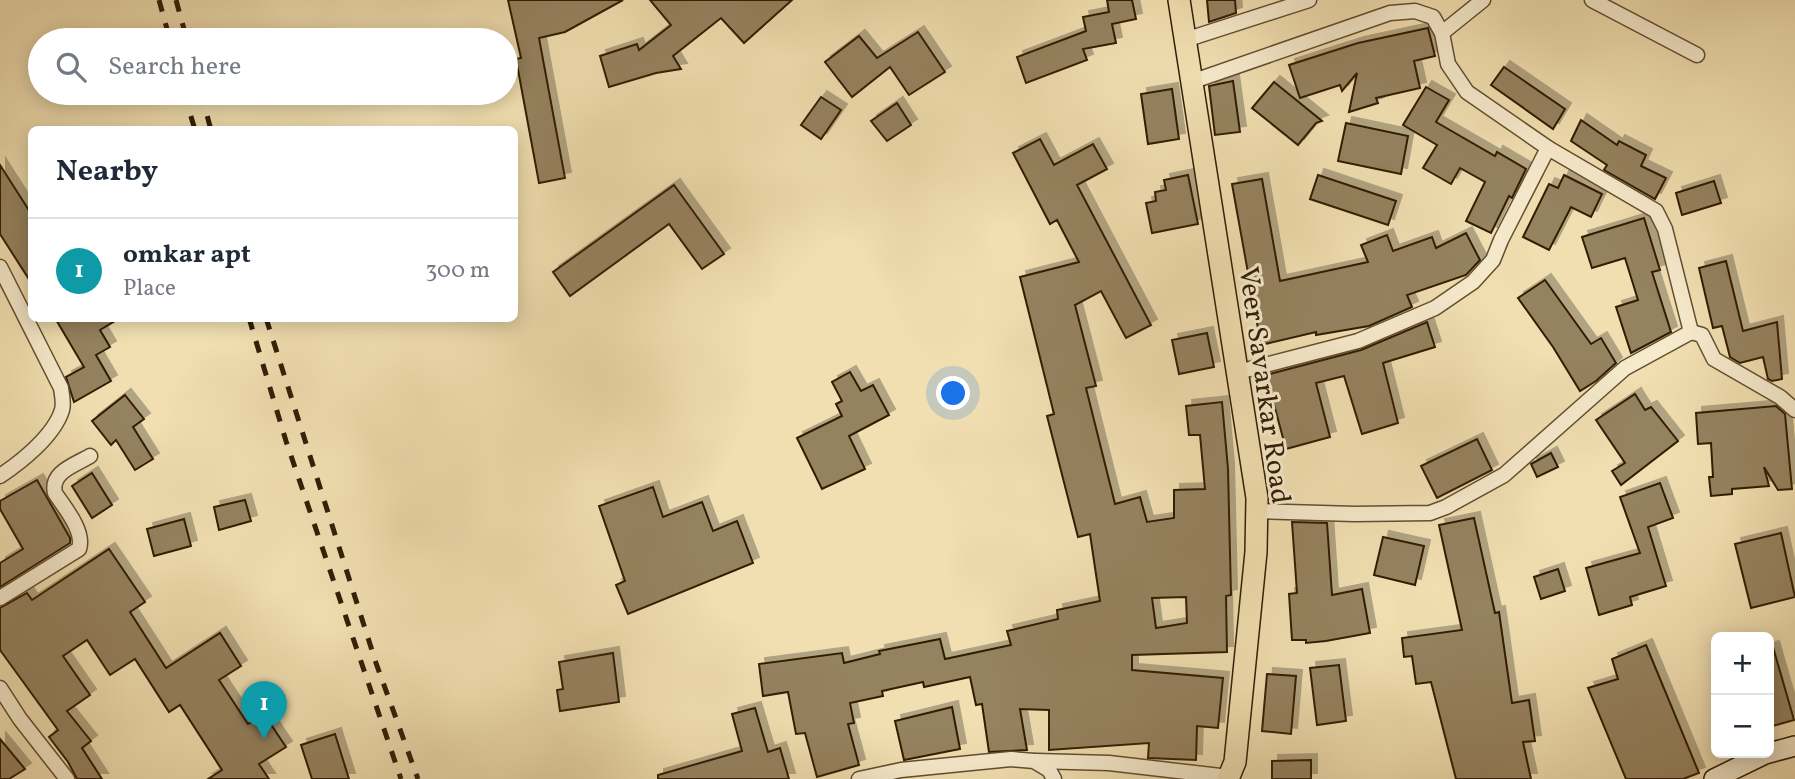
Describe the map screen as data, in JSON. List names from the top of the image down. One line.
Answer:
{"streets":{"main road":["Veer Savarkar Road"]},"page":{"search":"Search here","heading":"Nearby","list":[{"mark":"1","name":"omkar apt","note":"Place","value":"300 m"}],"map_buttons":["+","−"],"pins":"1"}}
